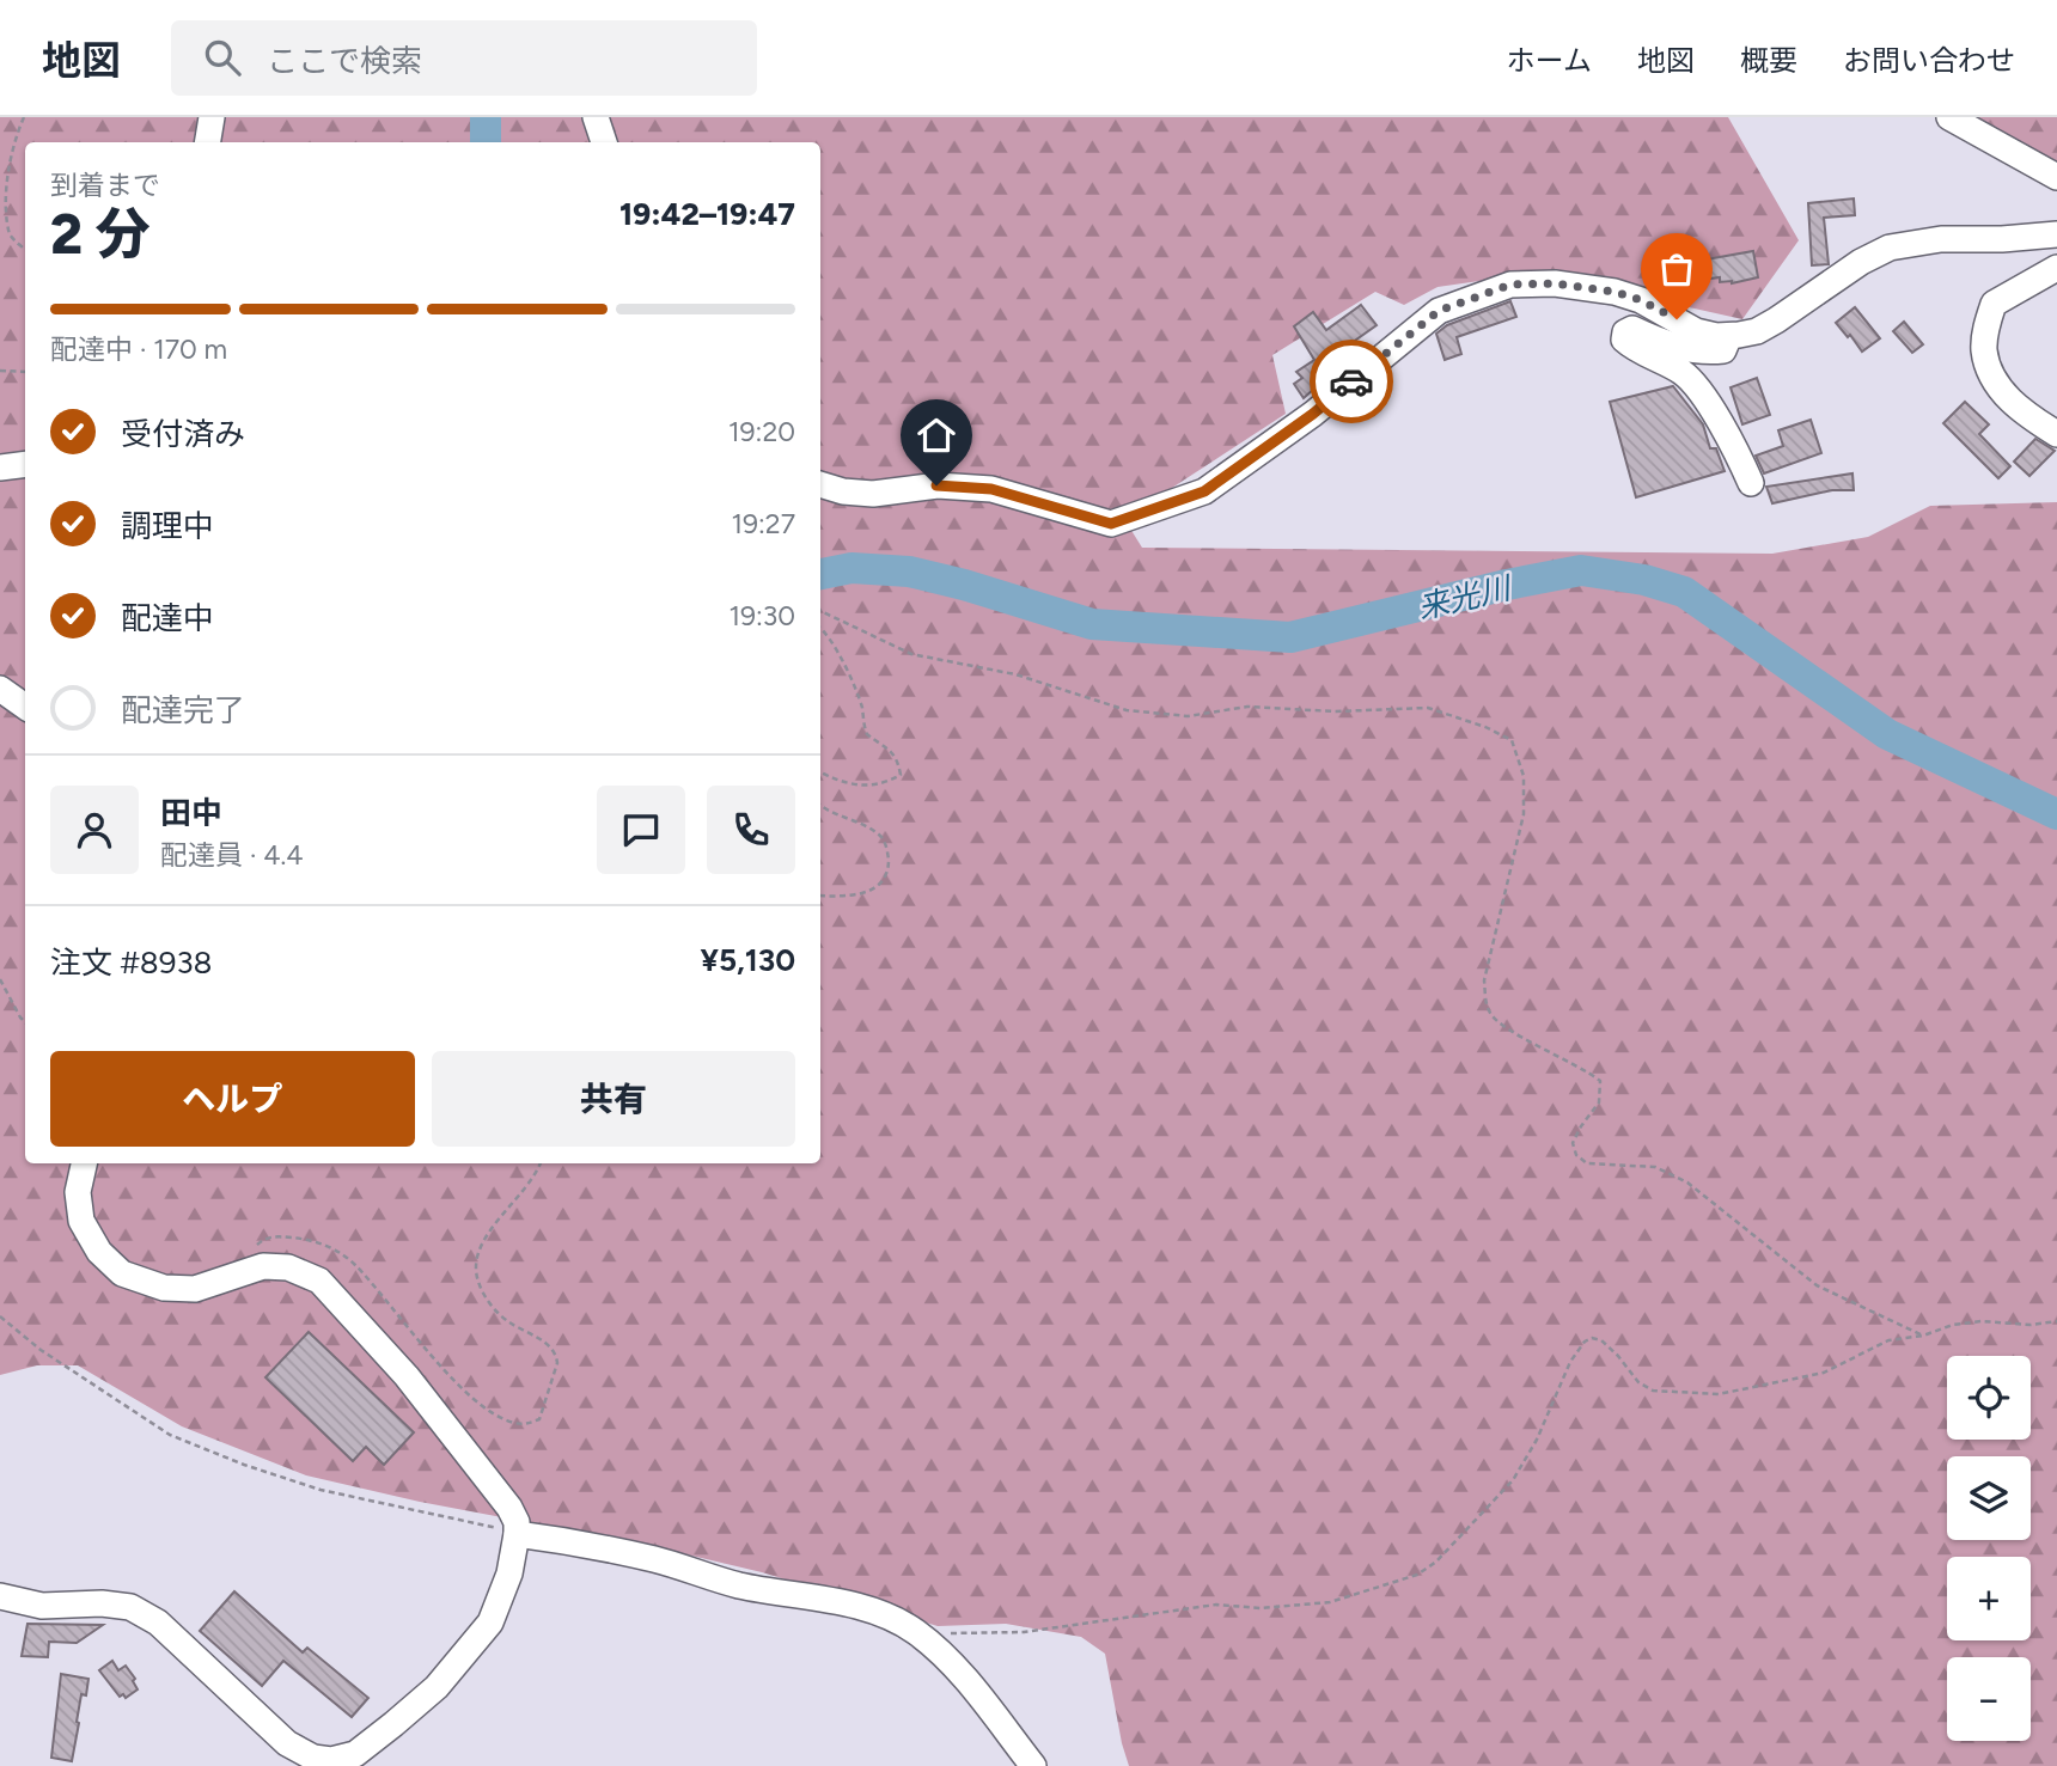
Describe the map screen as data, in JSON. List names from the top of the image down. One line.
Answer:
{"water":["来光川"],"page":{"header":"地図","search":"ここで検索","nav":["ホーム","地図","概要","お問い合わせ"],"heading":["2 分","到着まで","19:42–19:47"],"panel":["田中","配達員 · 4.4","注文 #8938","¥5,130"],"bar":"配達中 · 170 m","list":[["受付済み","19:20"],["調理中","19:27"],["配達中","19:30"],"配達完了"],"buttons":["ヘルプ","共有"],"map_buttons":["+","−"]}}
